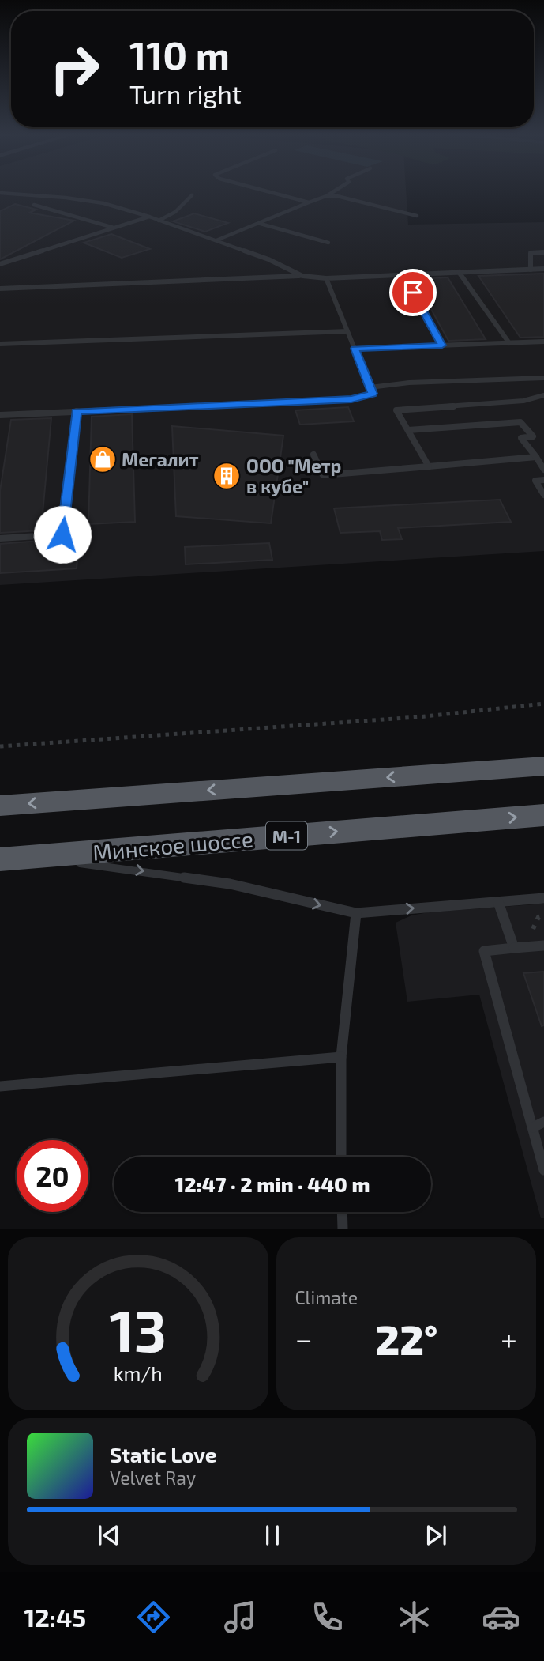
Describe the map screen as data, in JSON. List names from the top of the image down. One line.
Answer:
{"streets":{"highway":["М-1","Минское шоссе"]},"places":{"shop":["Мегалит"],"building":["ООО \"Метр в кубе\""]},"page":{"turn":["110 m","Turn right"],"limit":"20","trip":"12:47 · 2 min · 440 m","tile":"Climate","heat":["−","22°","+"],"song":["Static Love","Velvet Ray"],"tabs":"12:45","gauge":["13","km/h"]}}
